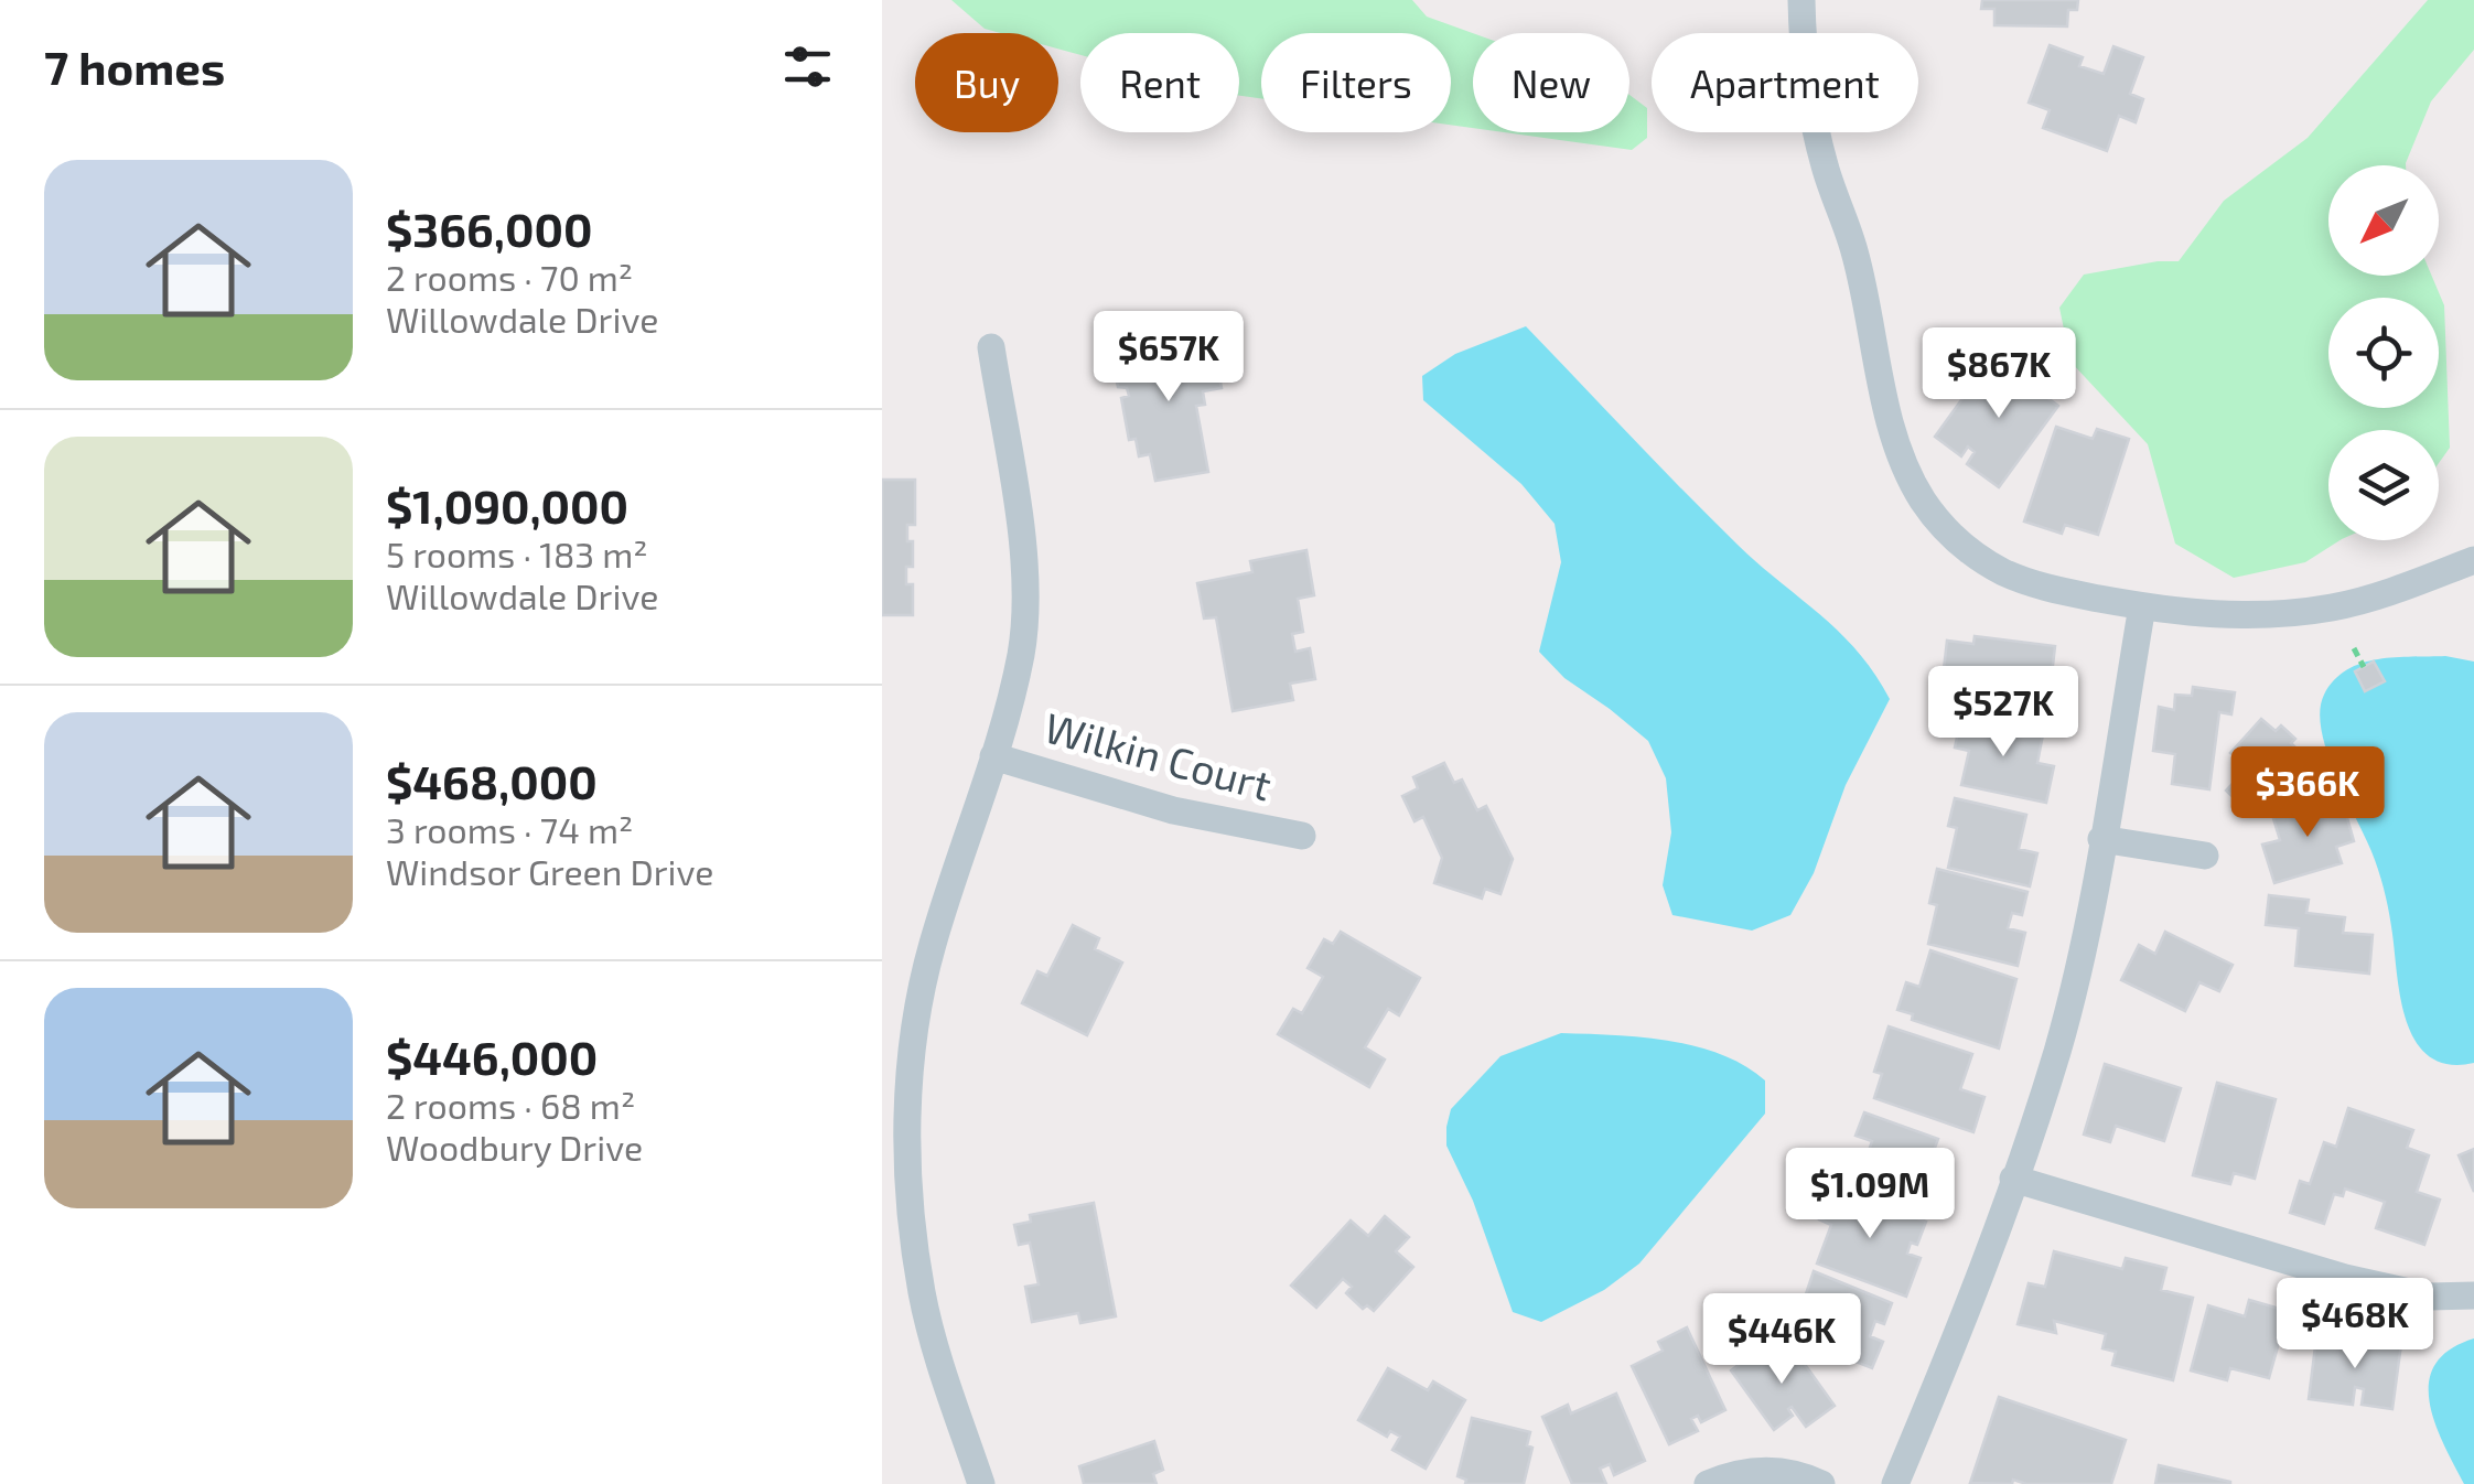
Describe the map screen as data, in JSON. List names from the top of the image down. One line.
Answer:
{"streets":{"street":["Wilkin Court"]},"north":"bottom left","page":{"heading":"7 homes","chip":["Buy","Rent","Filters","New","Apartment"],"list":[{"name":"$366,000","note":"2 rooms · 70 m² · Willowdale Drive"},{"name":"$1,090,000","note":"5 rooms · 183 m² · Willowdale Drive"},{"name":"$468,000","note":"3 rooms · 74 m² · Windsor Green Drive"},{"name":"$446,000","note":"2 rooms · 68 m² · Woodbury Drive"}],"price":["$657K","$867K","$527K","$366K","$1.09M","$468K","$446K"]}}
